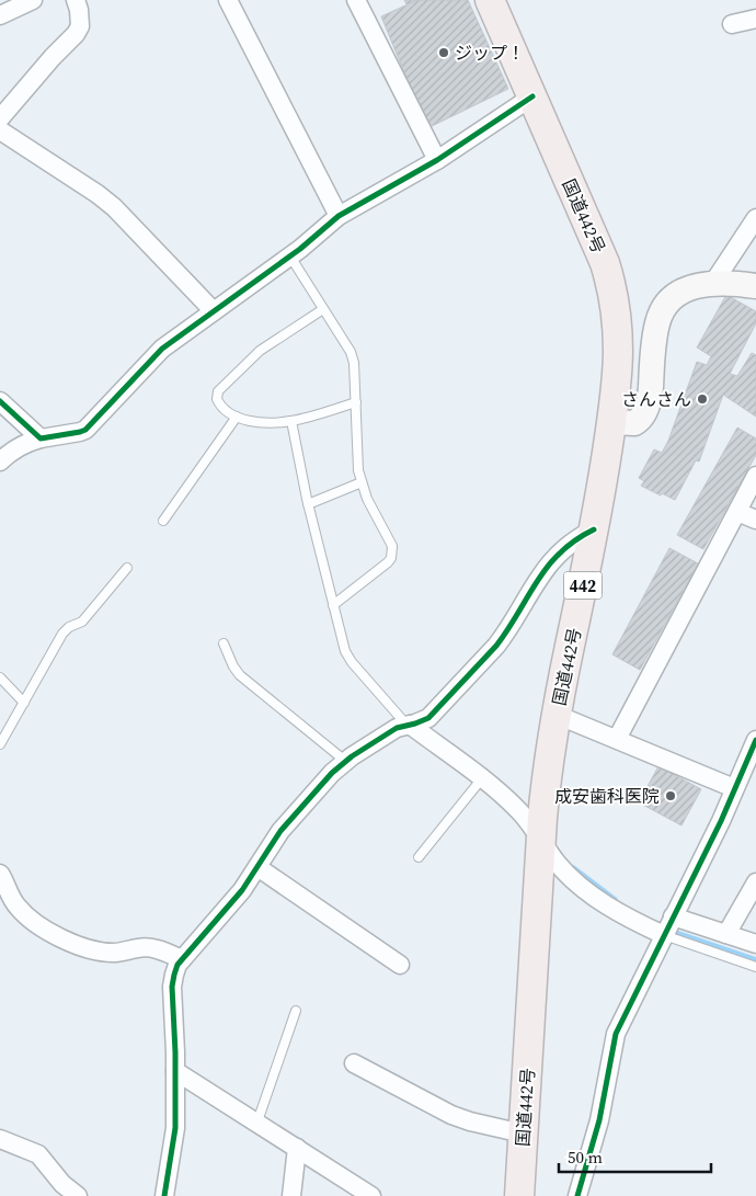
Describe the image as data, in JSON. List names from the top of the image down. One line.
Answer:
{"streets":{"highway":["国道442号","442"]},"places":["ジップ！","さんさん","成安歯科医院"],"scale_bar":"50 m"}
